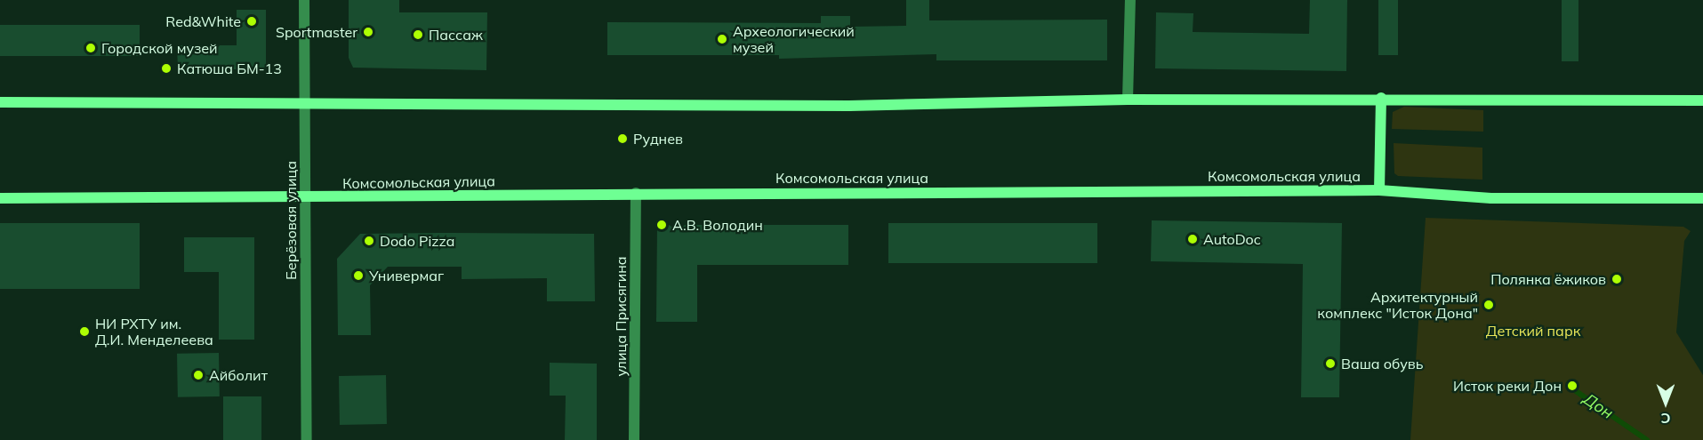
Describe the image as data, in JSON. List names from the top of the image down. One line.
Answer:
{"streets":{"main road":["Комсомольская улица"],"street":["Берёзовая улица","улица Присягина"]},"crossings":[["Комсомольская улица","Берёзовая улица"],["Комсомольская улица","улица Присягина"]],"water":["Дон"],"parks":["Детский парк"],"places":["Red&White","Sportmaster","Пассаж","Археологический музей","Городской музей","Катюша БМ-13","Руднев","А.В. Володин","AutoDoc","Dodo Pizza","Универмаг","Полянка ёжиков","Архитектурный комплекс \"Исток Дона\"","НИ РХТУ им. Д.И. Менделеева","Ваша обувь","Айболит","Исток реки Дон"],"north":"bottom"}
